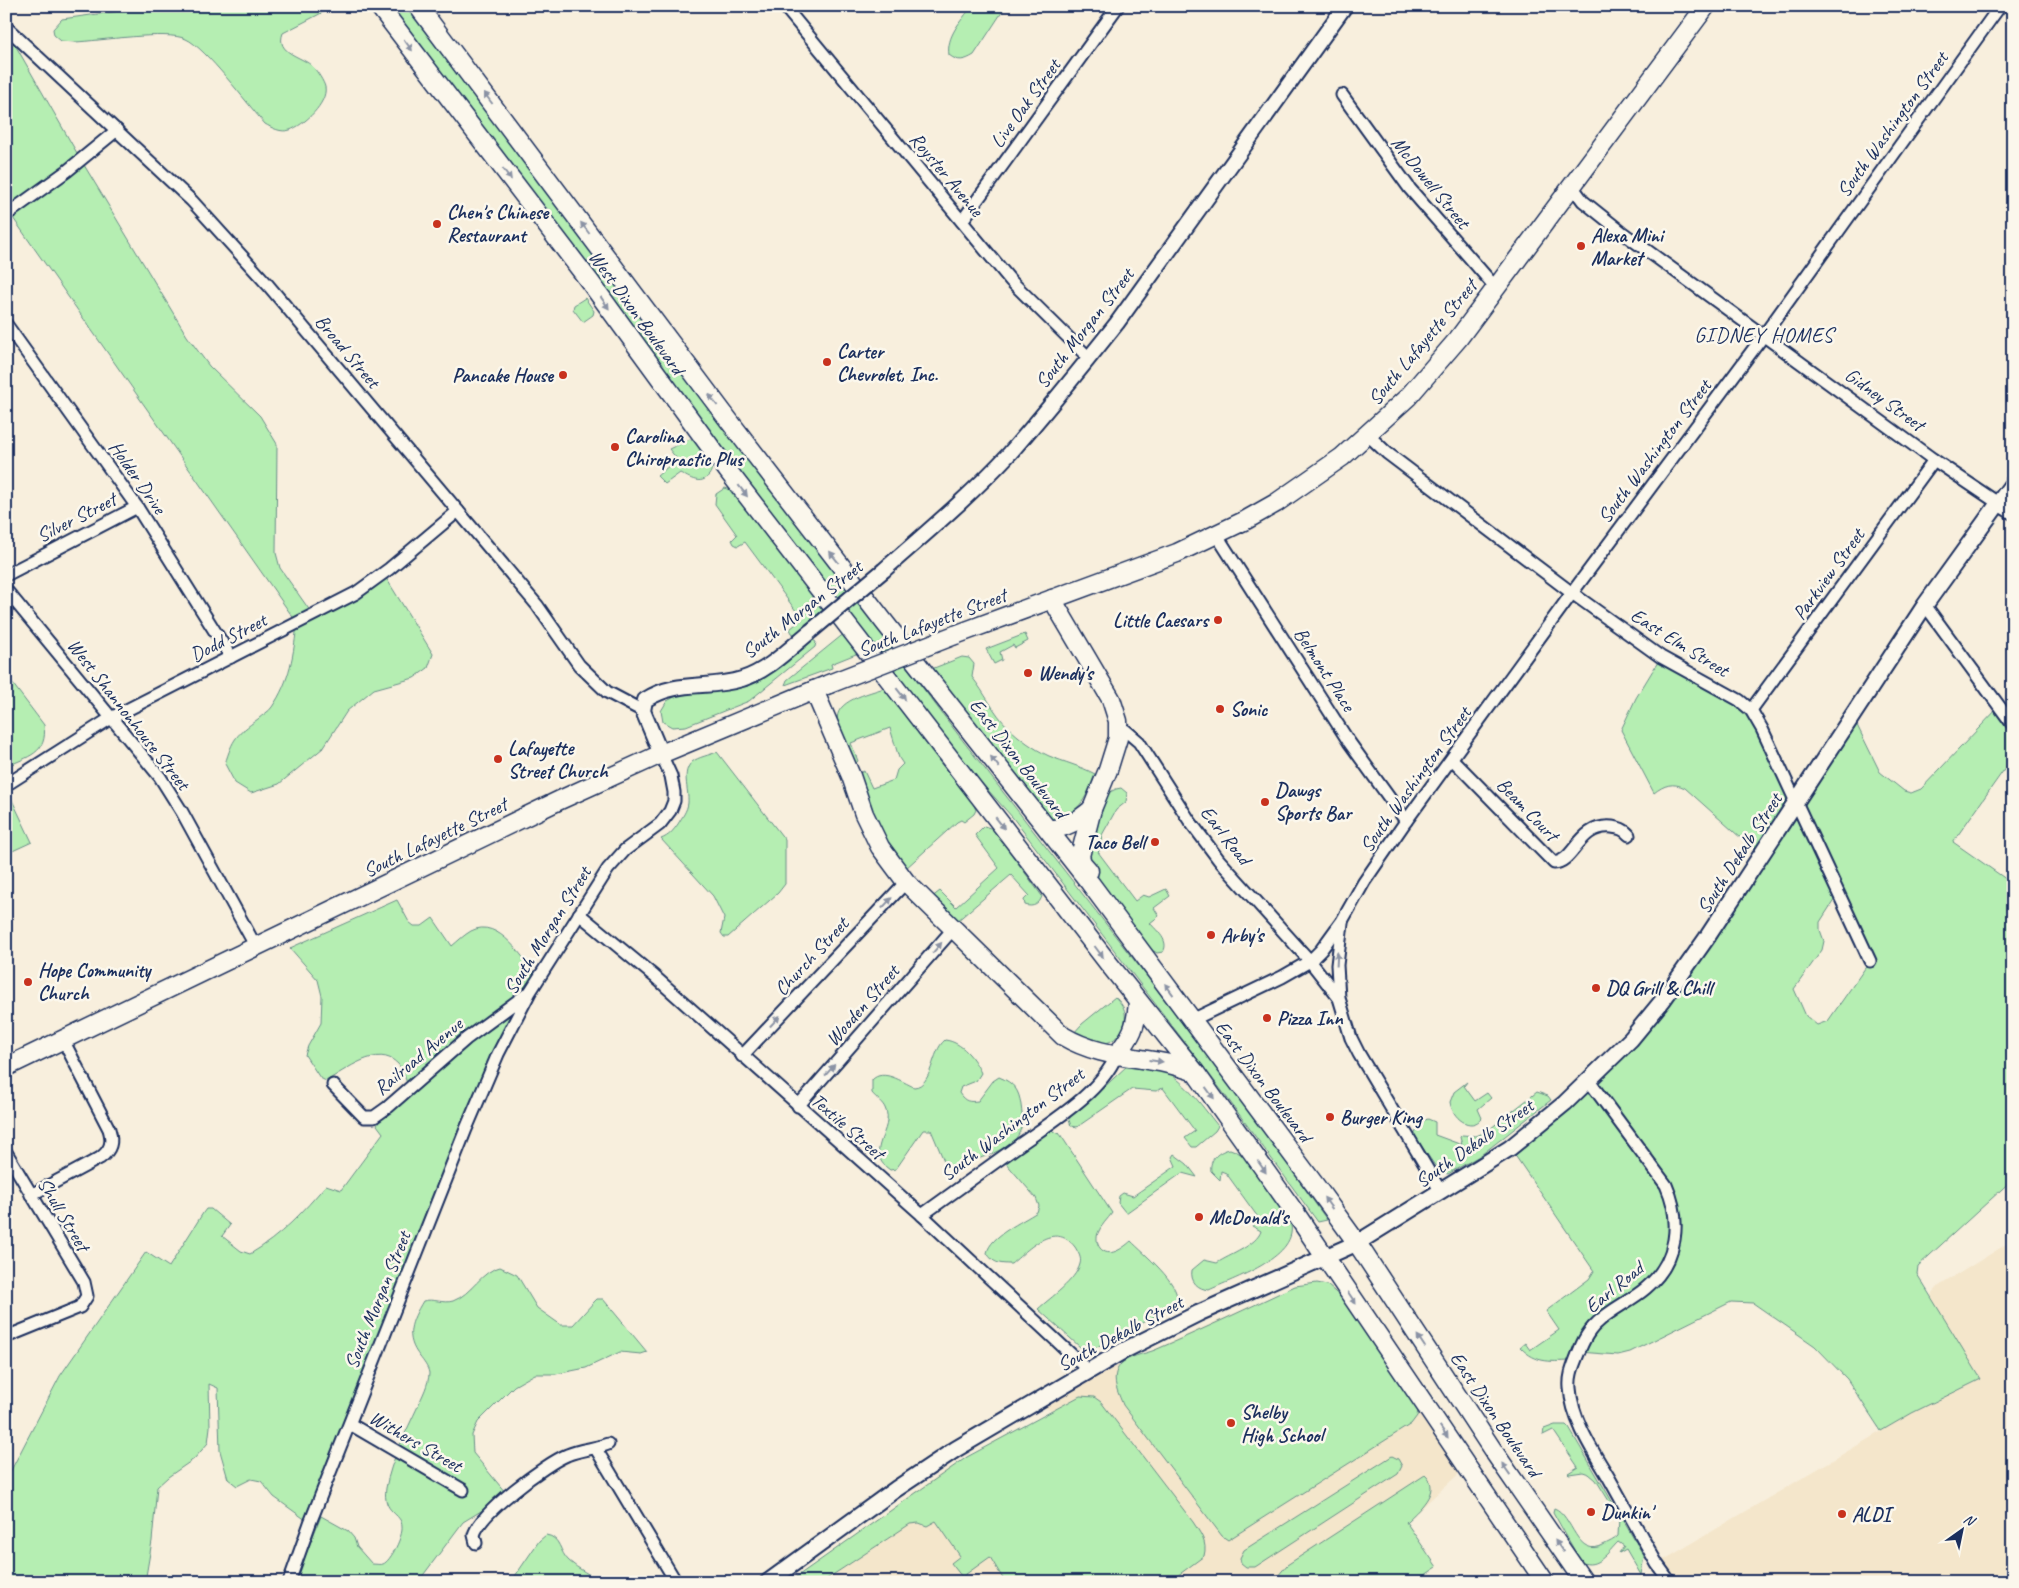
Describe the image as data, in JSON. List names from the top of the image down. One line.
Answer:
{"streets":{"main road":["West Dixon Boulevard","South Lafayette Street","East Dixon Boulevard","South Dekalb Street"],"street":["Live Oak Street","South Washington Street","Royster Avenue","McDowell Street","South Morgan Street","Broad Street","Gidney Street","Holder Drive","Silver Street","Parkview Street","Dodd Street","East Elm Street","Belmont Place","West Shannonhouse Street","Beam Court","Earl Road","Church Street","Wooden Street","Railroad Avenue","Textile Street","Shull Street","Withers Street"]},"crossings":[["Live Oak Street","Royster Avenue"],["South Washington Street","Gidney Street"],["South Washington Street","East Elm Street"],["South Washington Street","Belmont Place"],["South Washington Street","East Dixon Boulevard"],["South Washington Street","Beam Court"],["South Washington Street","Earl Road"],["South Washington Street","Textile Street"],["Royster Avenue","South Morgan Street"],["McDowell Street","South Lafayette Street"],["West Dixon Boulevard","East Dixon Boulevard"],["South Morgan Street","South Lafayette Street"],["South Morgan Street","Broad Street"],["South Morgan Street","Railroad Avenue"],["South Morgan Street","Textile Street"],["South Morgan Street","Withers Street"],["South Lafayette Street","Gidney Street"],["South Lafayette Street","East Elm Street"],["South Lafayette Street","Belmont Place"],["South Lafayette Street","West Shannonhouse Street"],["Broad Street","Dodd Street"],["Gidney Street","Parkview Street"],["Gidney Street","South Dekalb Street"],["Holder Drive","Silver Street"],["Holder Drive","Dodd Street"],["Parkview Street","East Elm Street"],["Dodd Street","West Shannonhouse Street"],["East Elm Street","South Dekalb Street"],["East Dixon Boulevard","South Dekalb Street"],["Earl Road","South Dekalb Street"],["South Dekalb Street","Textile Street"],["Church Street","Textile Street"],["Wooden Street","Textile Street"]],"one_way":["Church Street","Wooden Street"],"districts":["GIDNEY HOMES"],"places":["Chen's Chinese Restaurant","Alexa Mini Market","Carter Chevrolet, Inc.","Pancake House","Carolina Chiropractic Plus","Little Caesars","Wendy's","Sonic","Lafayette Street Church","Dawgs Sports Bar","Taco Bell","Arby's","Hope Community Church","DQ Grill & Chill","Pizza Inn","Burger King","McDonald's","Shelby High School","Dunkin'","ALDI"],"north":"top right"}
